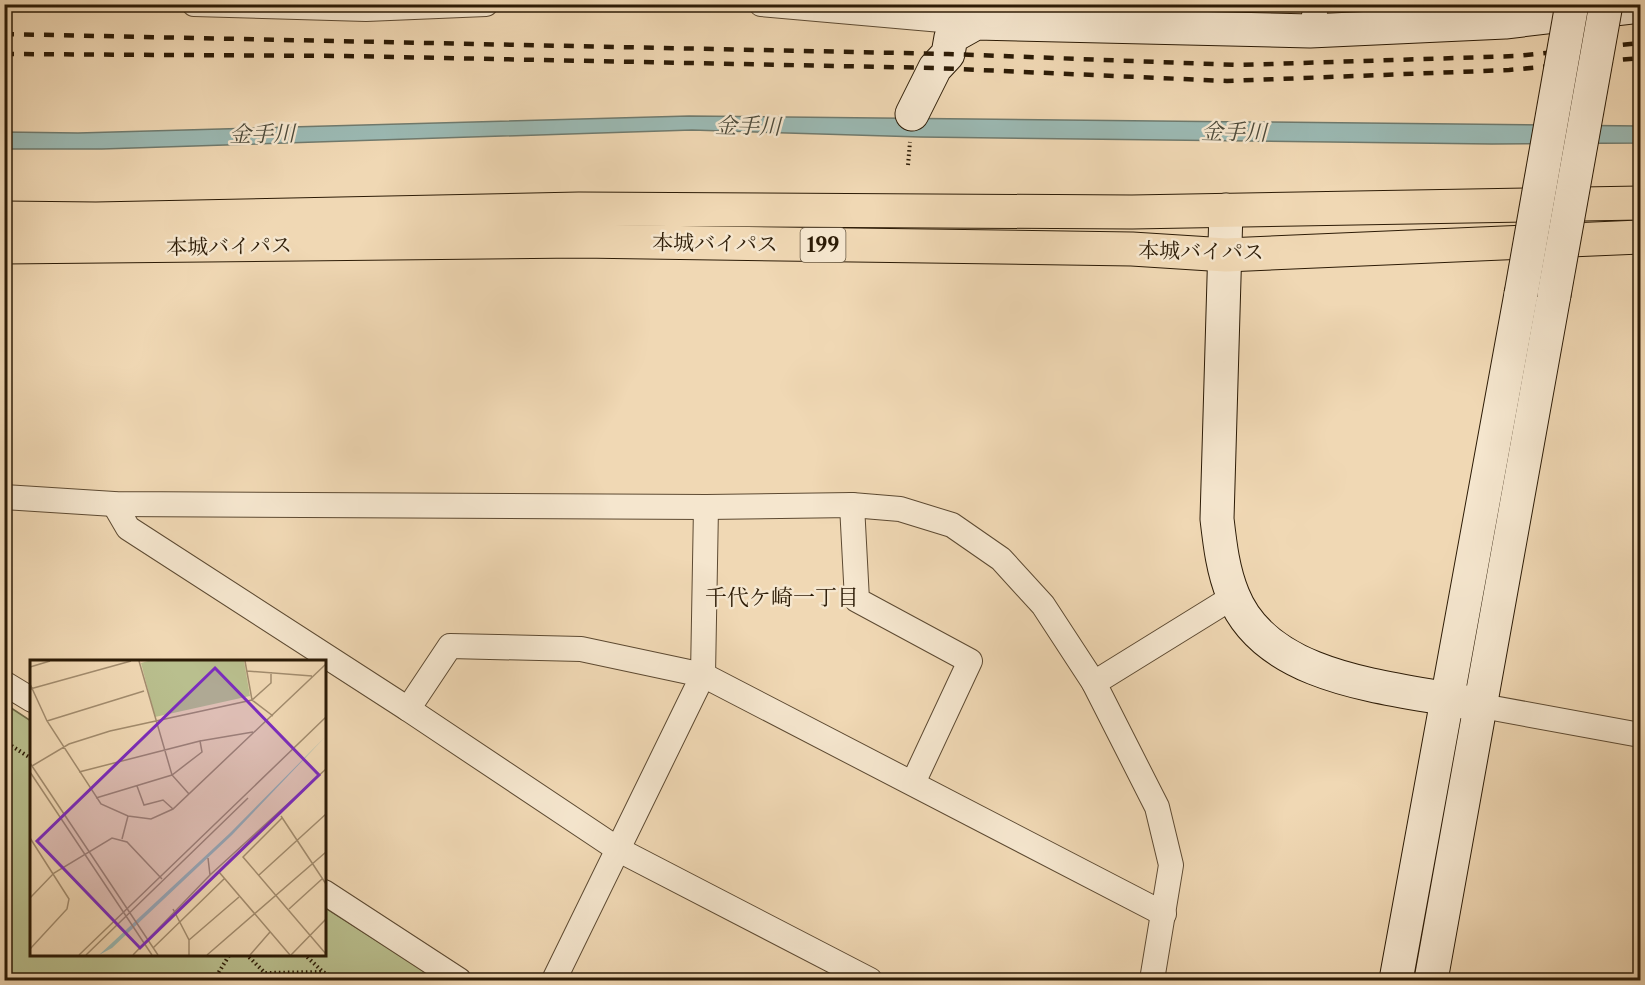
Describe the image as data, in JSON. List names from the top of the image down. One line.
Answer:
{"streets":{"highway":["本城バイパス","199"]},"districts":["千代ケ崎一丁目"],"water":["金手川"]}
